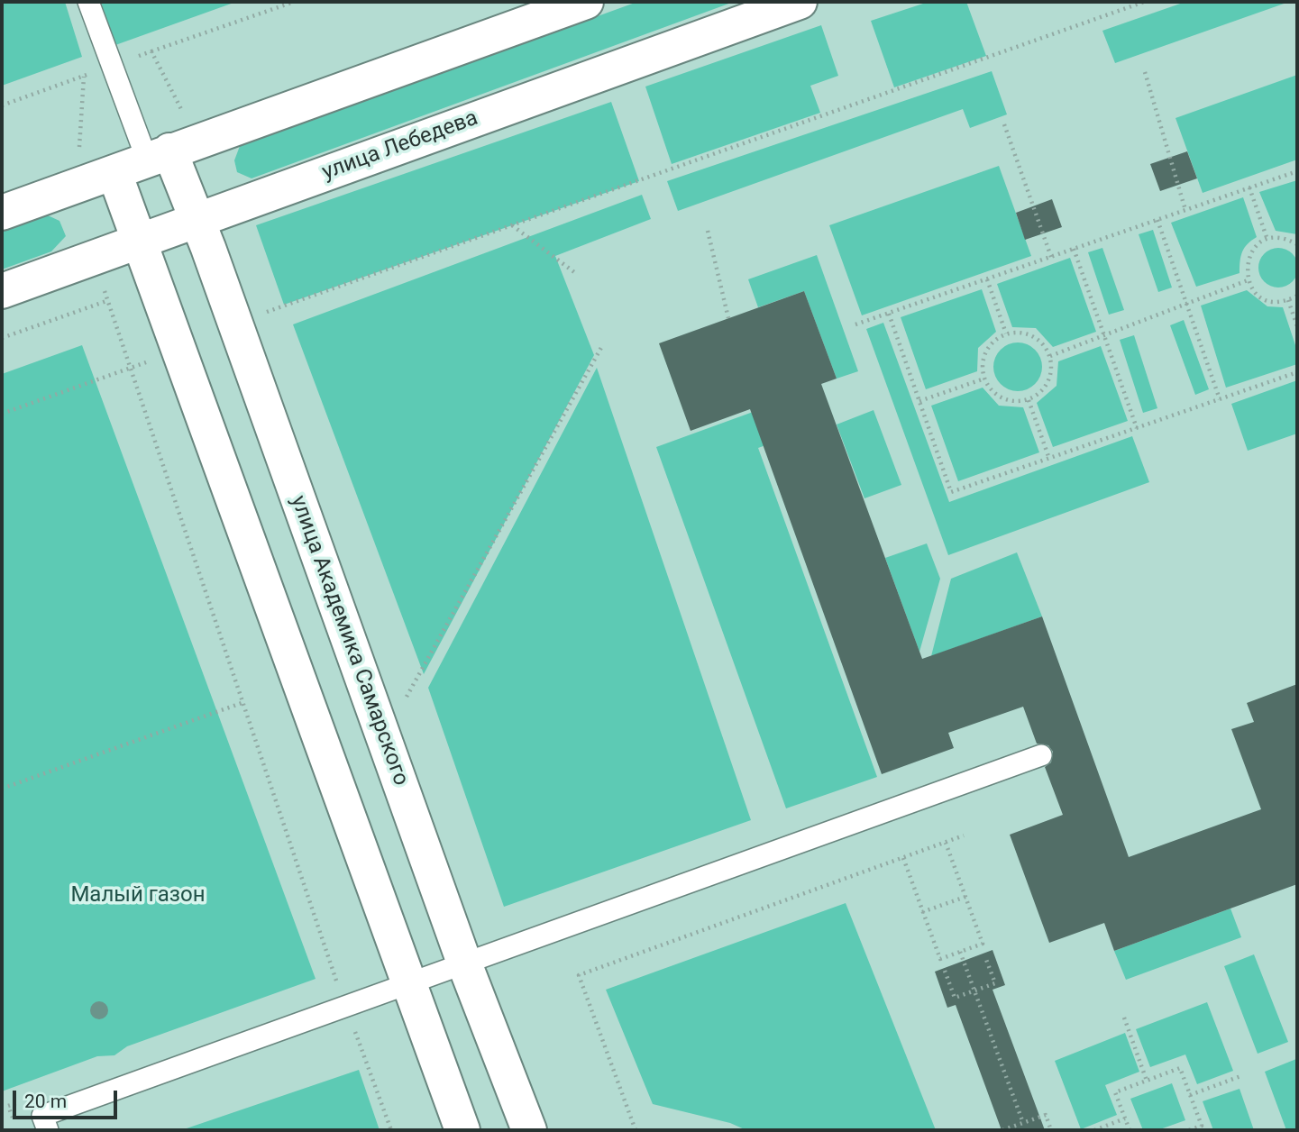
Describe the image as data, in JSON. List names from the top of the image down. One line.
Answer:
{"streets":{"street":["улица Лебедева","улица Академика Самарского"]},"crossings":[["улица Лебедева","улица Академика Самарского"]],"parks":["Малый газон"],"scale_bar":"20 m"}
